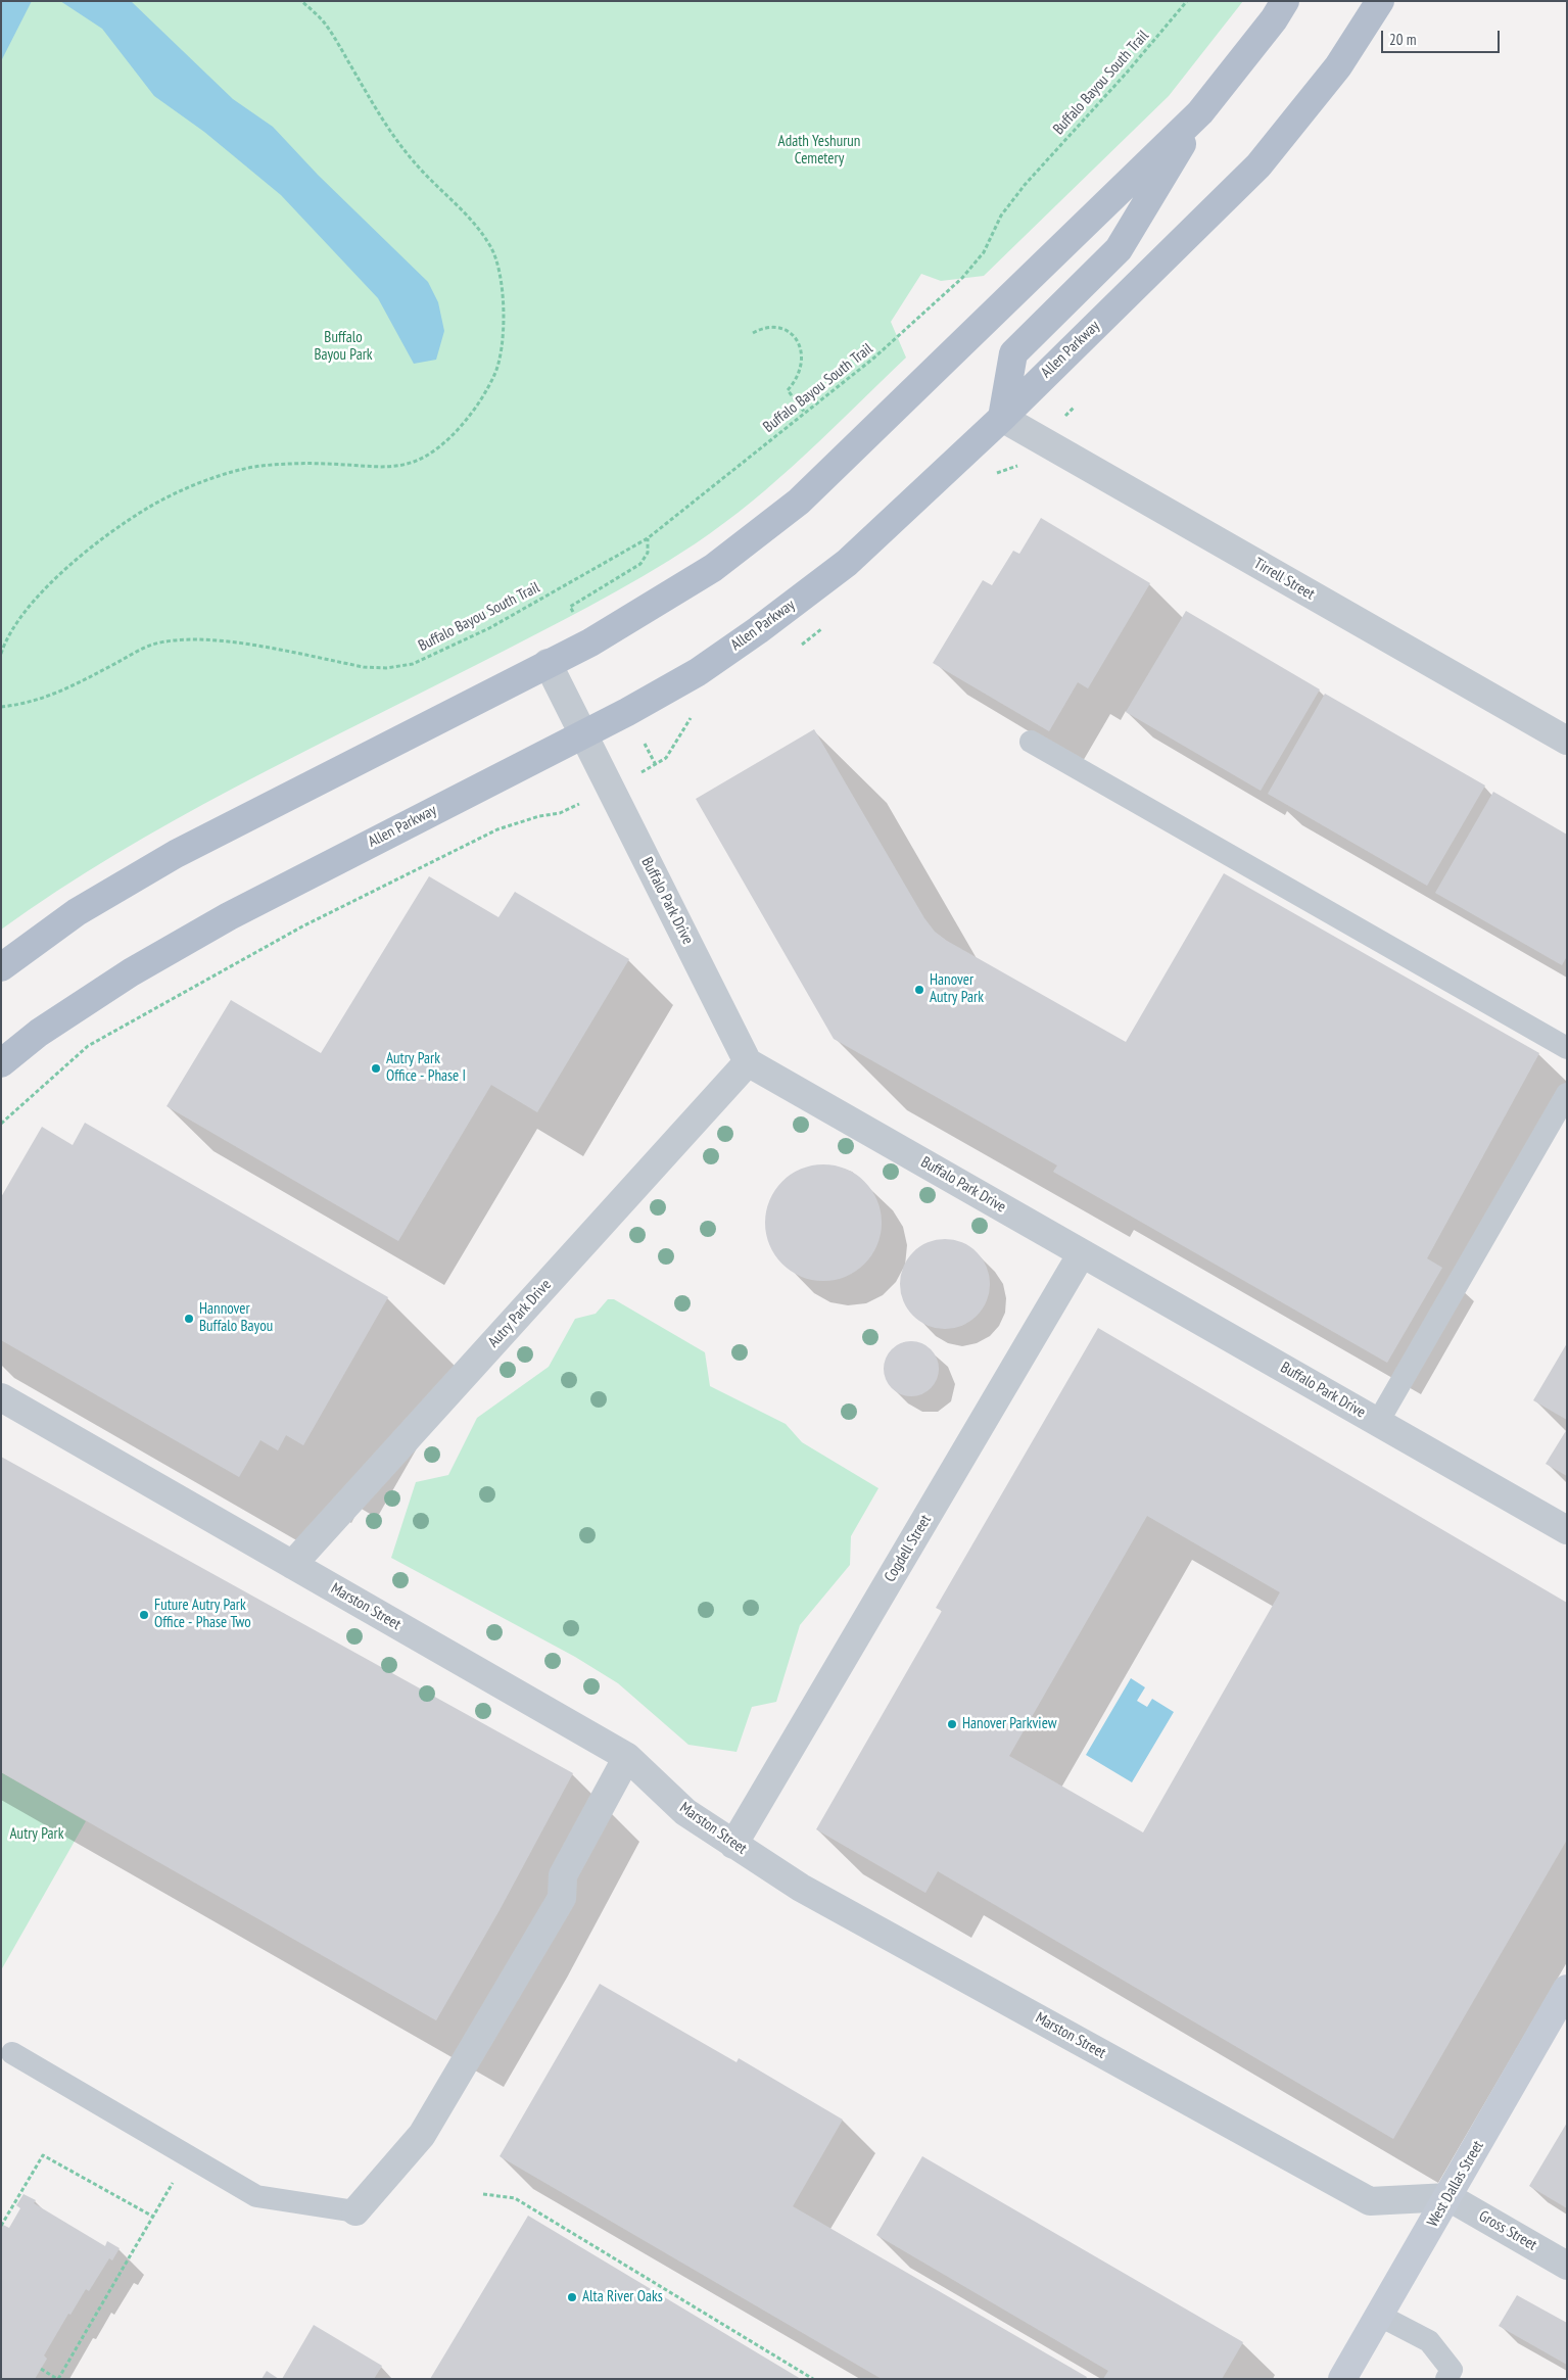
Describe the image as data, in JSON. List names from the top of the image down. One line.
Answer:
{"streets":{"main road":["Allen Parkway","West Dallas Street"],"street":["Tirrell Street","Buffalo Park Drive","Autry Park Drive","Cogdell Street","Marston Street","Gross Street"],"path":["Buffalo Bayou South Trail"]},"crossings":[["Allen Parkway","Tirrell Street"],["Allen Parkway","Buffalo Park Drive"],["Buffalo Park Drive","Autry Park Drive"],["Buffalo Park Drive","Cogdell Street"],["Autry Park Drive","Marston Street"],["Cogdell Street","Marston Street"],["Marston Street","West Dallas Street"],["Marston Street","Gross Street"],["West Dallas Street","Gross Street"]],"parks":["Adath Yeshurun Cemetery","Buffalo Bayou Park","Autry Park"],"places":["Hanover Autry Park","Autry Park Office - Phase I","Hannover Buffalo Bayou","Future Autry Park Office - Phase Two","Hanover Parkview","Alta River Oaks"],"scale_bar":"20 m"}
